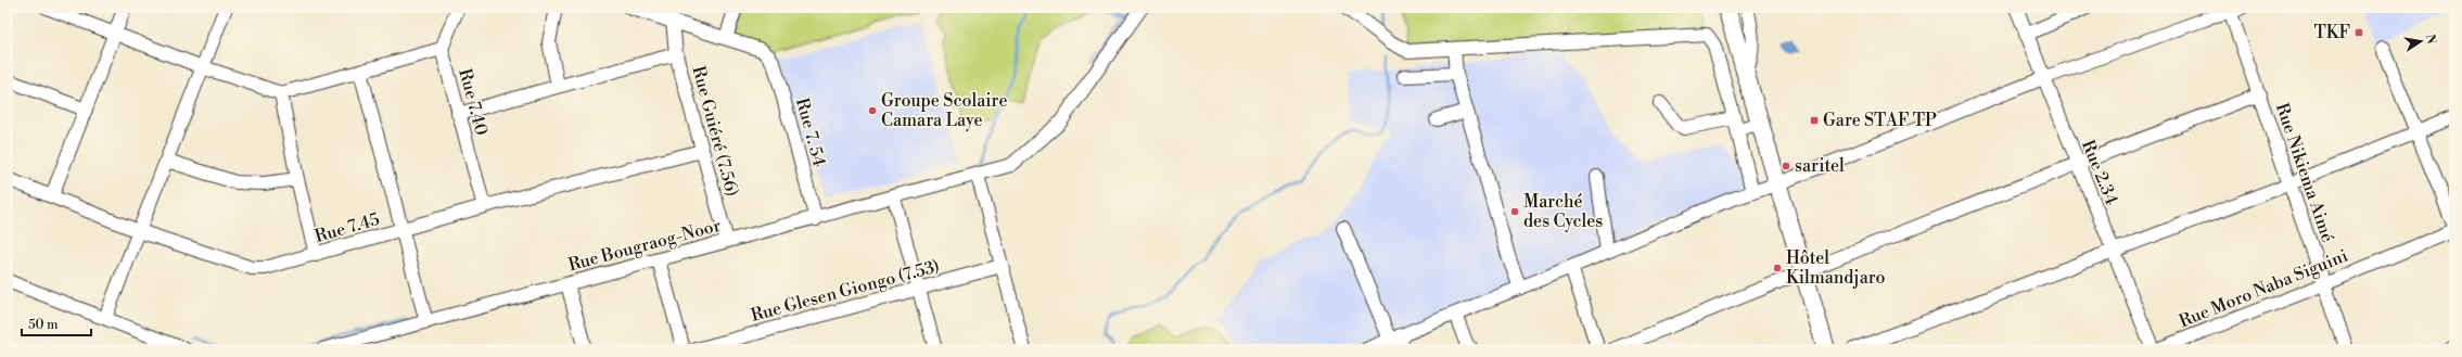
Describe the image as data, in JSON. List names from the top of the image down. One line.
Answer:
{"streets":{"street":["Rue 7.40","Rue Guiéré (7.56)","Rue 7. 54","Rue 2.34","Rue Nikiema Aimé","Rue 7.45","Rue Bougraog-Noor","Rue Moro Naba Siguini","Rue Glesen Giongo (7.53)"]},"crossings":[["Rue 7.40","Rue 7.45"],["Rue Guiéré (7.56)","Rue 7.45"],["Rue Guiéré (7.56)","Rue Bougraog-Noor"],["Rue 7. 54","Rue Bougraog-Noor"],["Rue Nikiema Aimé","Rue Moro Naba Siguini"]],"places":{"transit":["TKF","Gare STAF TP"],"other":["Groupe Scolaire Camara Laye","saritel","Marché des Cycles","Hôtel Kilmandjaro"]},"scale_bar":"50 m","north":"right"}
